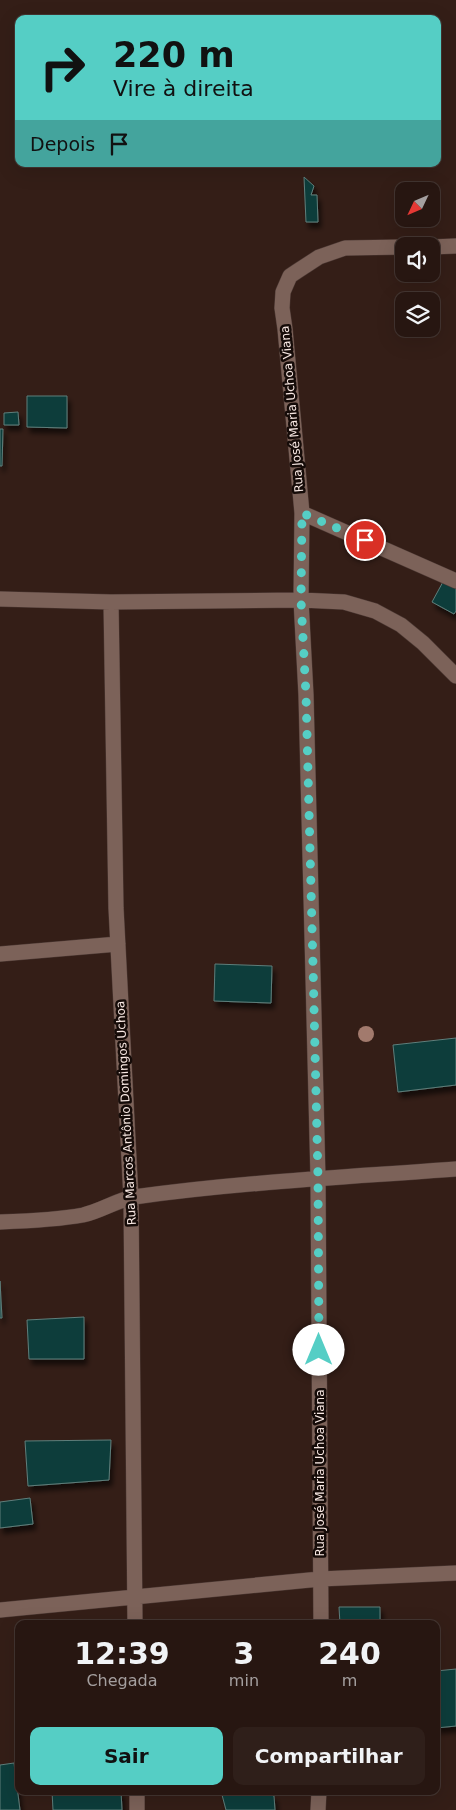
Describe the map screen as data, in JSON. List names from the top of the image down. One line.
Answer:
{"streets":{"street":["Rua José Maria Uchoa Viana","Rua Marcos Antônio Domingos Uchoa"]},"north":"bottom left","page":{"turn":["220 m","Vire à direita"],"then":"Depois","eta":["12:39","Chegada","3","min","240","m"],"buttons":["Sair","Compartilhar"]}}
